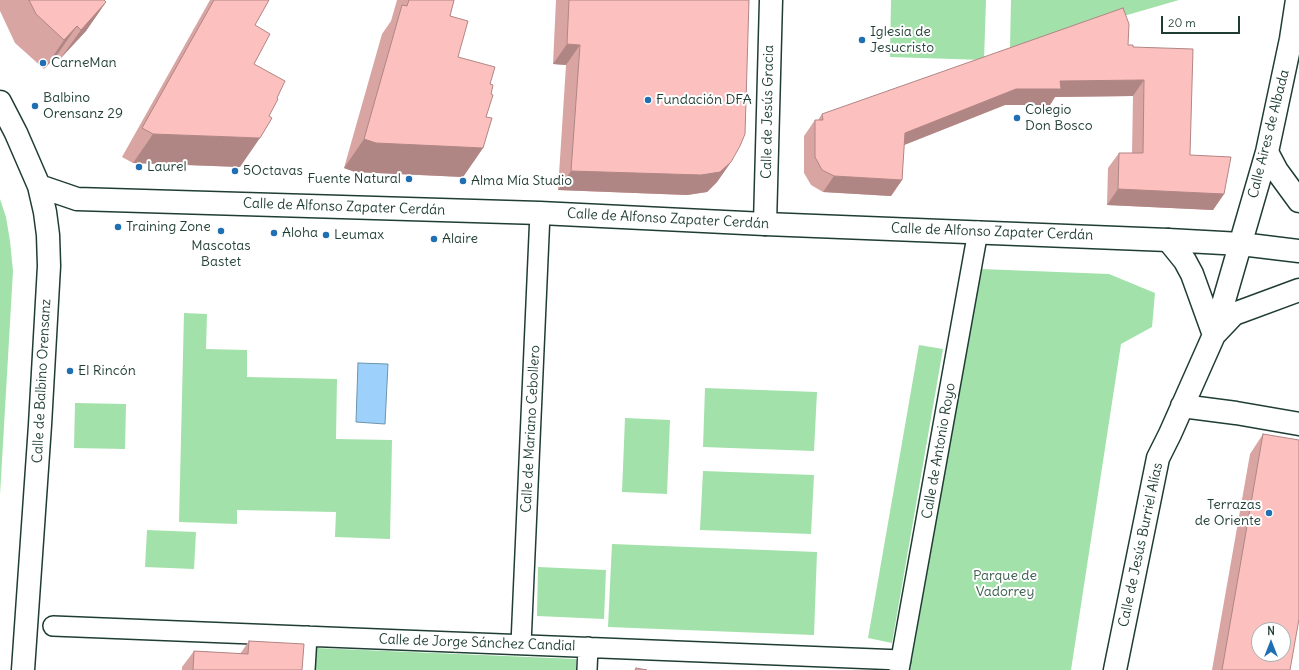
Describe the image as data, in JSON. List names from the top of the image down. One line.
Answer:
{"streets":{"street":["Calle de Jesús Gracia","Calle Aires de Albada","Calle de Alfonso Zapater Cerdán","Calle de Balbino Orensanz","Calle de Mariano Cebollero","Calle de Antonio Royo","Calle de Jesús Burriel Alías","Calle de Jorge Sánchez Candial"]},"crossings":[["Calle de Jesús Gracia","Calle de Alfonso Zapater Cerdán"],["Calle Aires de Albada","Calle de Alfonso Zapater Cerdán"],["Calle Aires de Albada","Calle de Jesús Burriel Alías"],["Calle de Alfonso Zapater Cerdán","Calle de Balbino Orensanz"],["Calle de Alfonso Zapater Cerdán","Calle de Mariano Cebollero"],["Calle de Alfonso Zapater Cerdán","Calle de Antonio Royo"],["Calle de Mariano Cebollero","Calle de Jorge Sánchez Candial"],["Calle de Antonio Royo","Calle de Jorge Sánchez Candial"]],"parks":["Parque de Vadorrey"],"places":["Iglesia de Jesucristo","CarneMan","Fundación DFA","Balbino Orensanz 29","Colegio Don Bosco","Laurel","5Octavas","Fuente Natural","Alma Mía Studio","Training Zone","Mascotas Bastet","Aloha","Leumax","Alaire","El Rincón","Terrazas de Oriente"],"scale_bar":"20 m","north":"top"}
